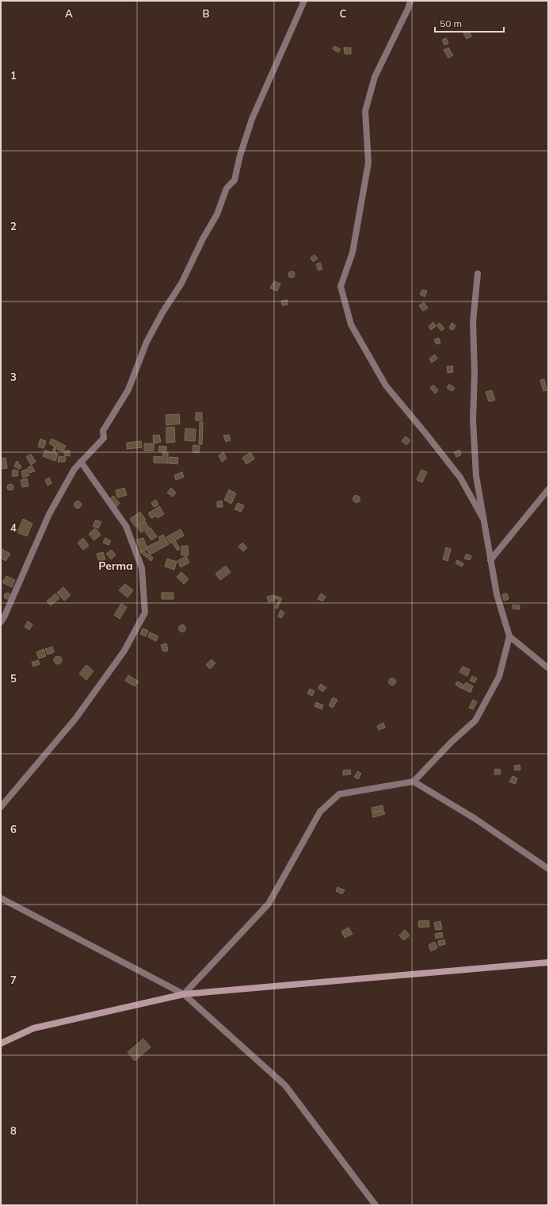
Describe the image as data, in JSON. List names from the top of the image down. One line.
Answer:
{"districts":["Perma"],"scale_bar":"50 m","grid":{"columns":["A","B","C"],"rows":["1","2","3","4","5","6","7","8"]}}
